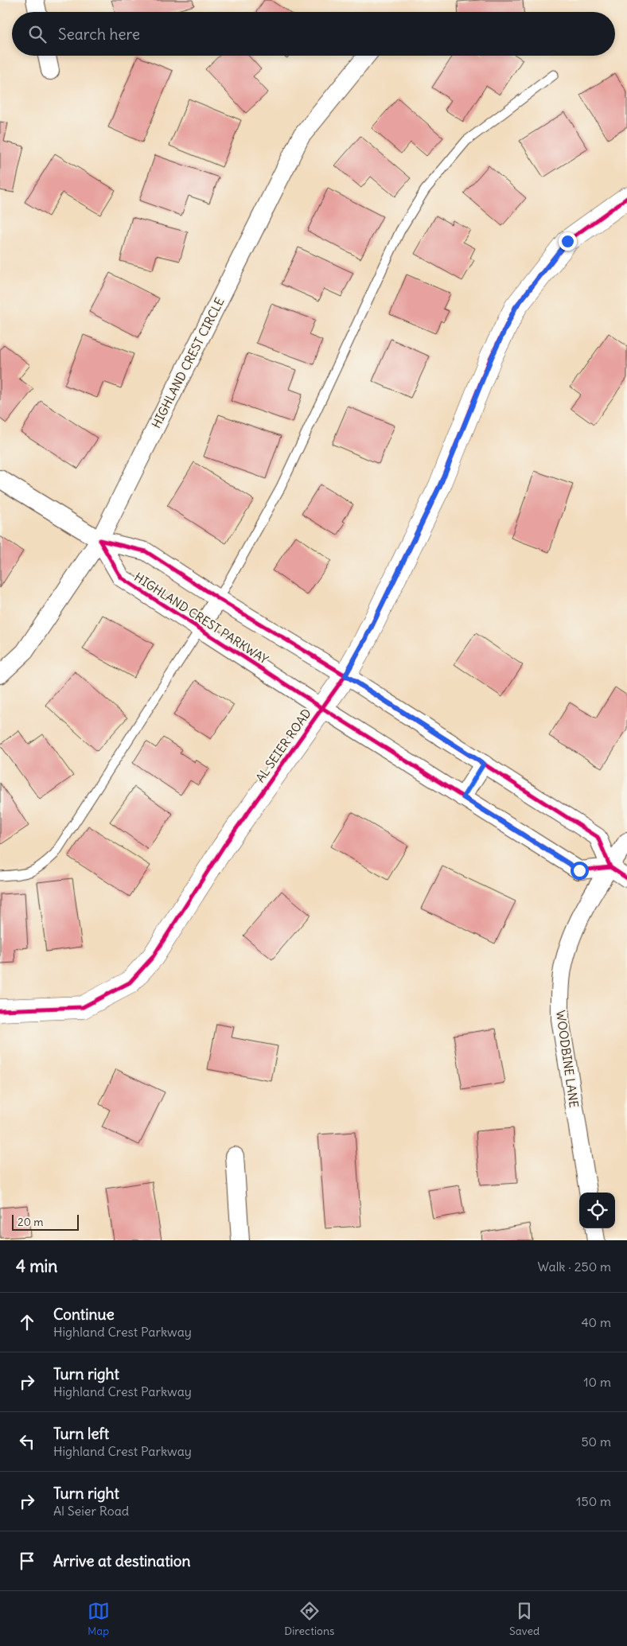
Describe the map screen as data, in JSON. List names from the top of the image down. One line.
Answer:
{"streets":{"street":["HIGHLAND CREST CIRCLE","HIGHLAND CREST PARKWAY","AL SEIER ROAD","WOODBINE LANE"]},"crossings":[["HIGHLAND CREST CIRCLE","HIGHLAND CREST PARKWAY"],["HIGHLAND CREST PARKWAY","AL SEIER ROAD"],["HIGHLAND CREST PARKWAY","WOODBINE LANE"]],"scale_bar":"20 m","page":{"search":"Search here","scale":"20 m","heading":["4 min","Walk · 250 m"],"list":[["Continue","Highland Crest Parkway","40 m"],["Turn right","Highland Crest Parkway","10 m"],["Turn left","Highland Crest Parkway","50 m"],["Turn right","Al Seier Road","150 m"],"Arrive at destination"],"nav":["Map","Directions","Saved"]}}
